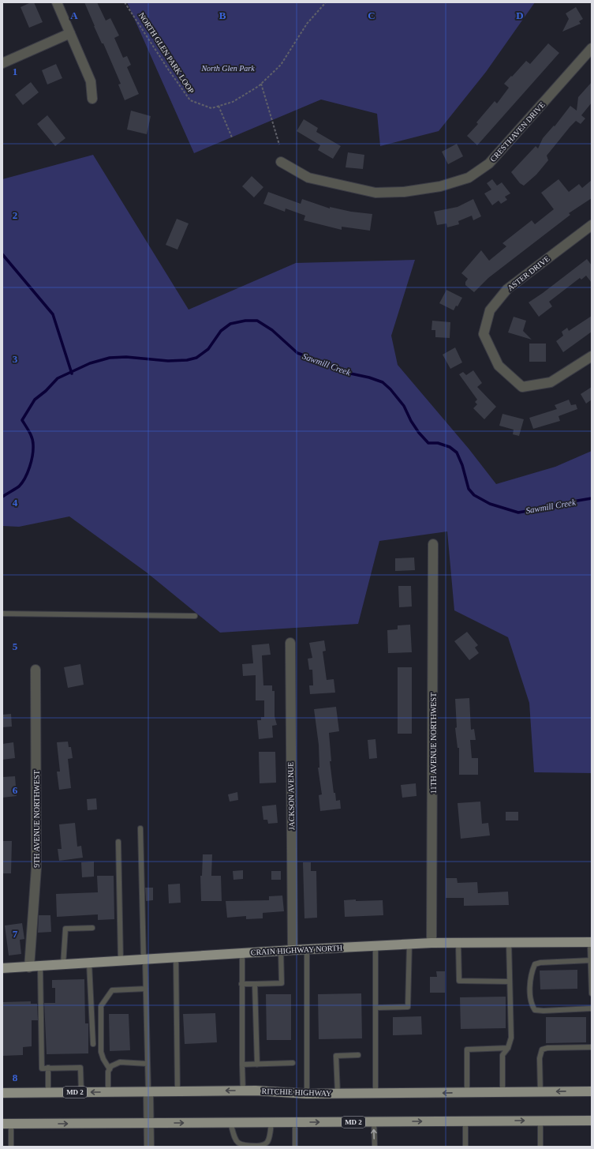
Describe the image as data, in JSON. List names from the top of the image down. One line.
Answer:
{"streets":{"main road":["CRAIN HIGHWAY NORTH","MD 2","RITCHIE HIGHWAY"],"street":["CRESTHAVEN DRIVE","ASTER DRIVE","11TH AVENUE NORTHWEST","JACKSON AVENUE","9TH AVENUE NORTHWEST"],"path":["NORTH GLEN PARK LOOP"]},"crossings":[["11TH AVENUE NORTHWEST","CRAIN HIGHWAY NORTH"],["JACKSON AVENUE","CRAIN HIGHWAY NORTH"],["9TH AVENUE NORTHWEST","CRAIN HIGHWAY NORTH"]],"water":["Sawmill Creek"],"parks":["North Glen Park"],"grid":{"columns":["A","B","C","D"],"rows":["1","2","3","4","5","6","7","8"]}}
